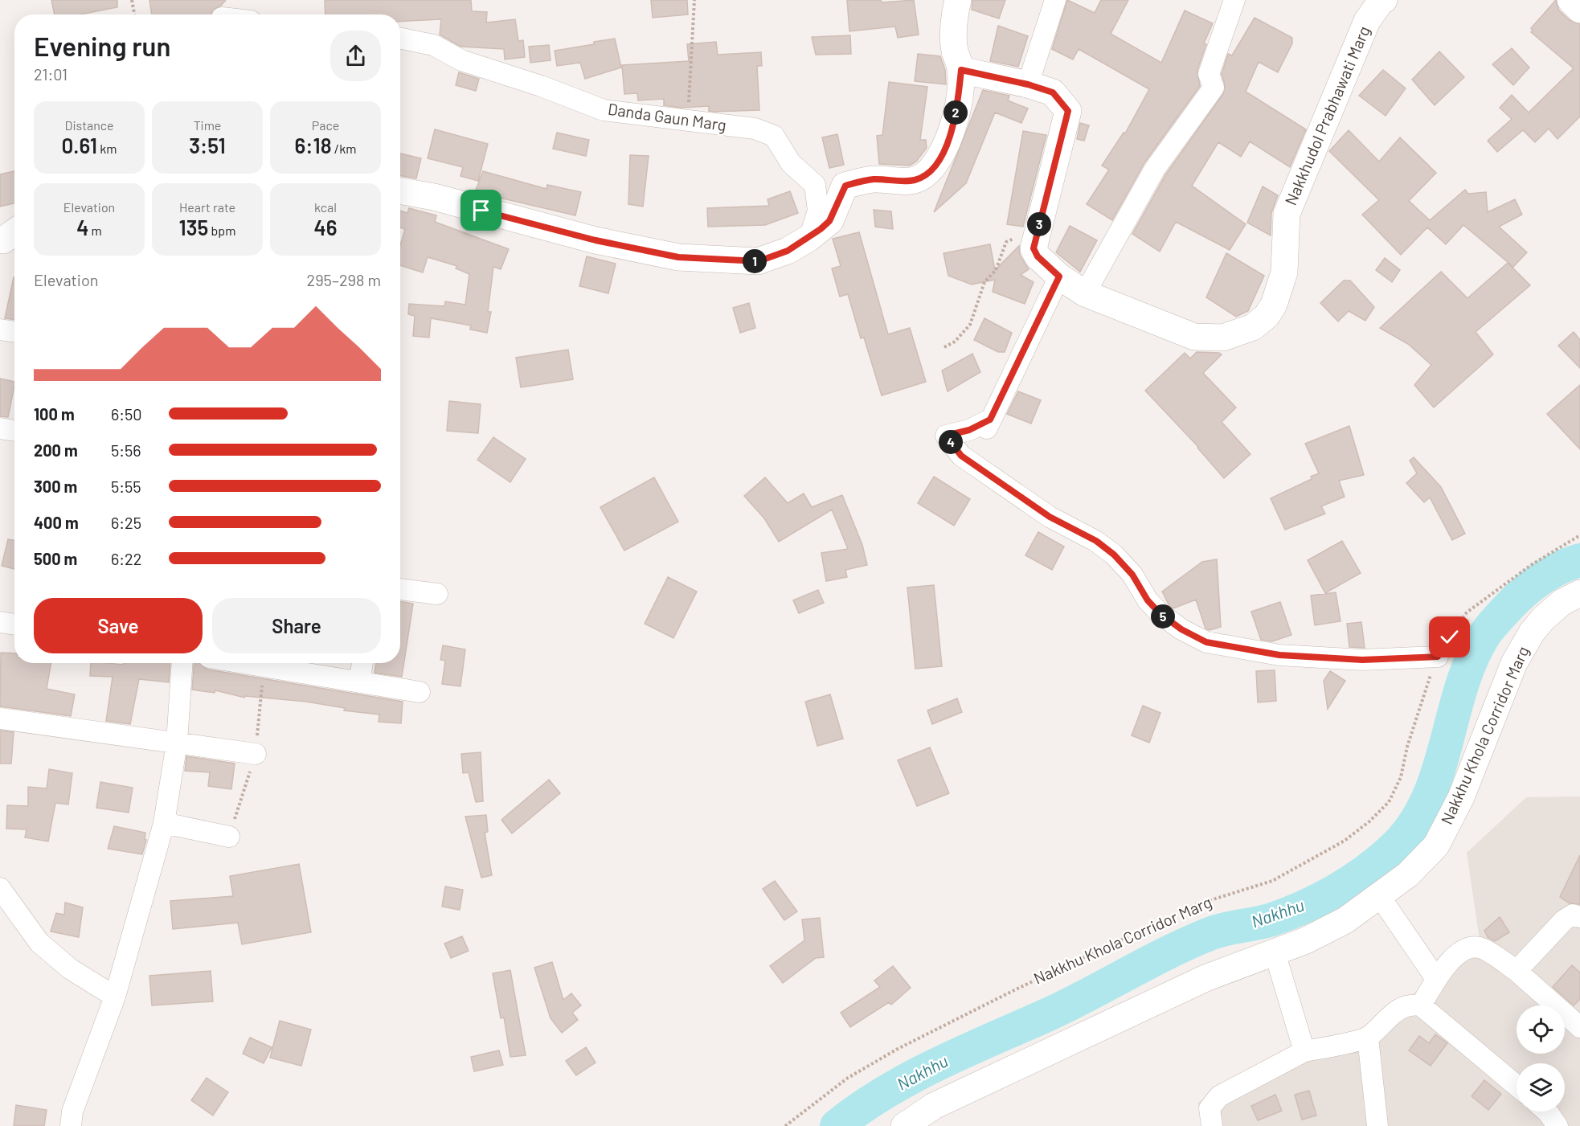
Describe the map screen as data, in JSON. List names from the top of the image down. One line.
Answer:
{"streets":{"street":["Nakkhudol Prabhawati Marg","Danda Gaun Marg","Nakkhu Khola Corridor Marg"]},"water":["Nakhhu"],"page":{"heading":["Evening run","21:01"],"stats":[["Distance","0.61 km"],["Time","3:51"],["Pace","6:18 /km"],["Elevation","4 m"],["Heart rate","135 bpm"],["kcal","46"]],"pins":["2","3","1","4","5"],"chart":["Elevation","295–298 m"],"list":[{"name":"100 m","note":"6:50"},{"name":"200 m","note":"5:56"},{"name":"300 m","note":"5:55"},{"name":"400 m","note":"6:25"},{"name":"500 m","note":"6:22"}],"buttons":["Save","Share"]}}
